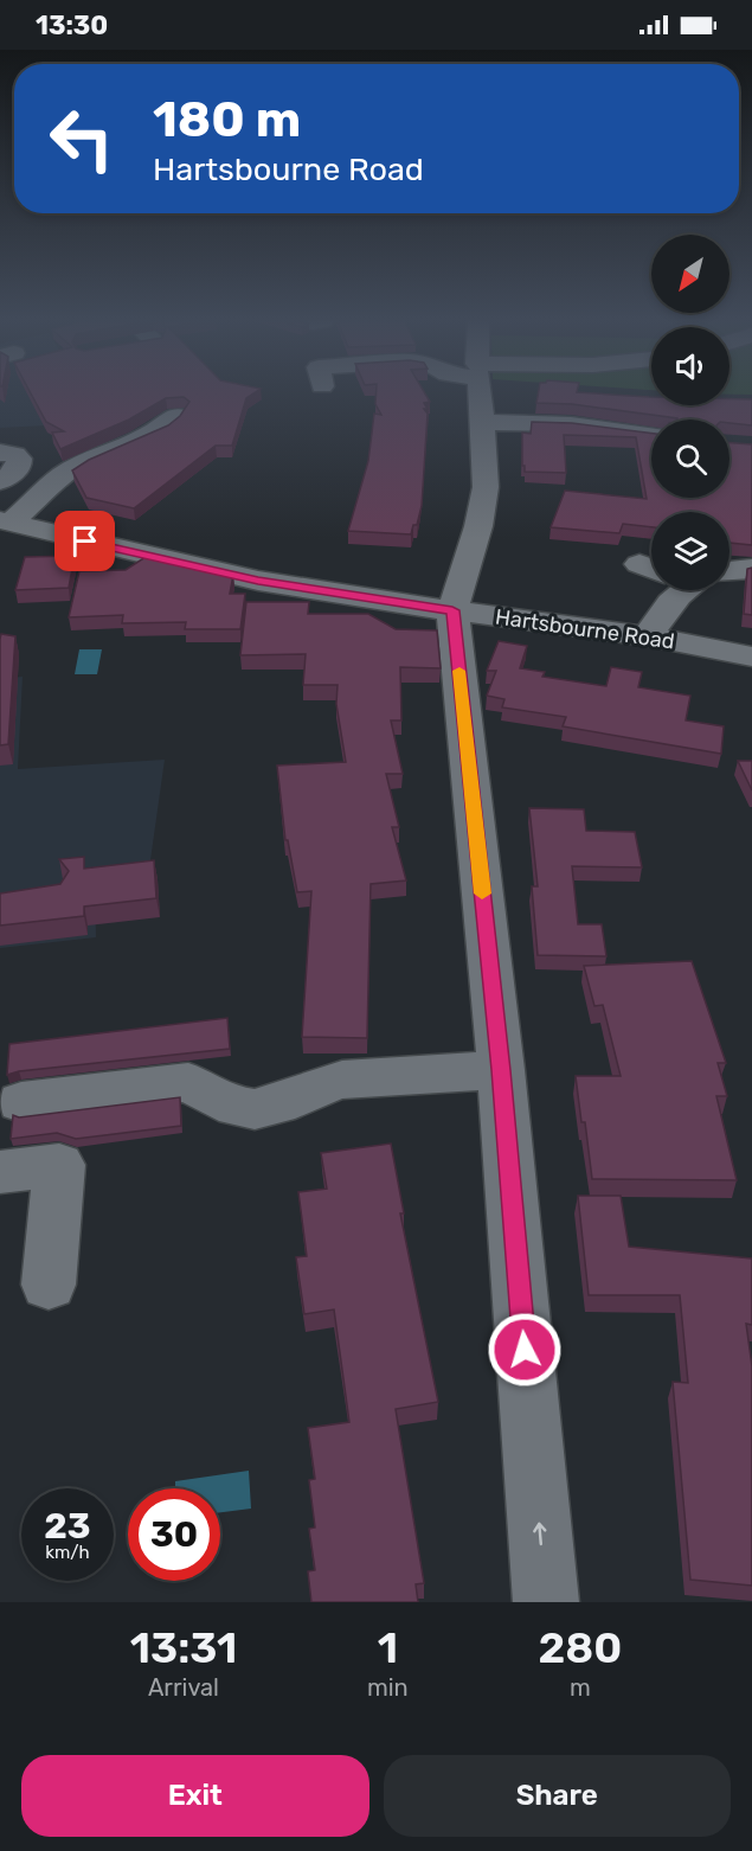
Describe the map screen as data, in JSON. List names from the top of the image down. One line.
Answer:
{"streets":{"street":["Hartsbourne Road"]},"north":"bottom left","page":{"status":"13:30","turn":["180 m","Hartsbourne Road"],"speed":"23 km/h","limit":"30","eta":["13:31","Arrival","1","min","280","m"],"buttons":["Exit","Share"]}}
